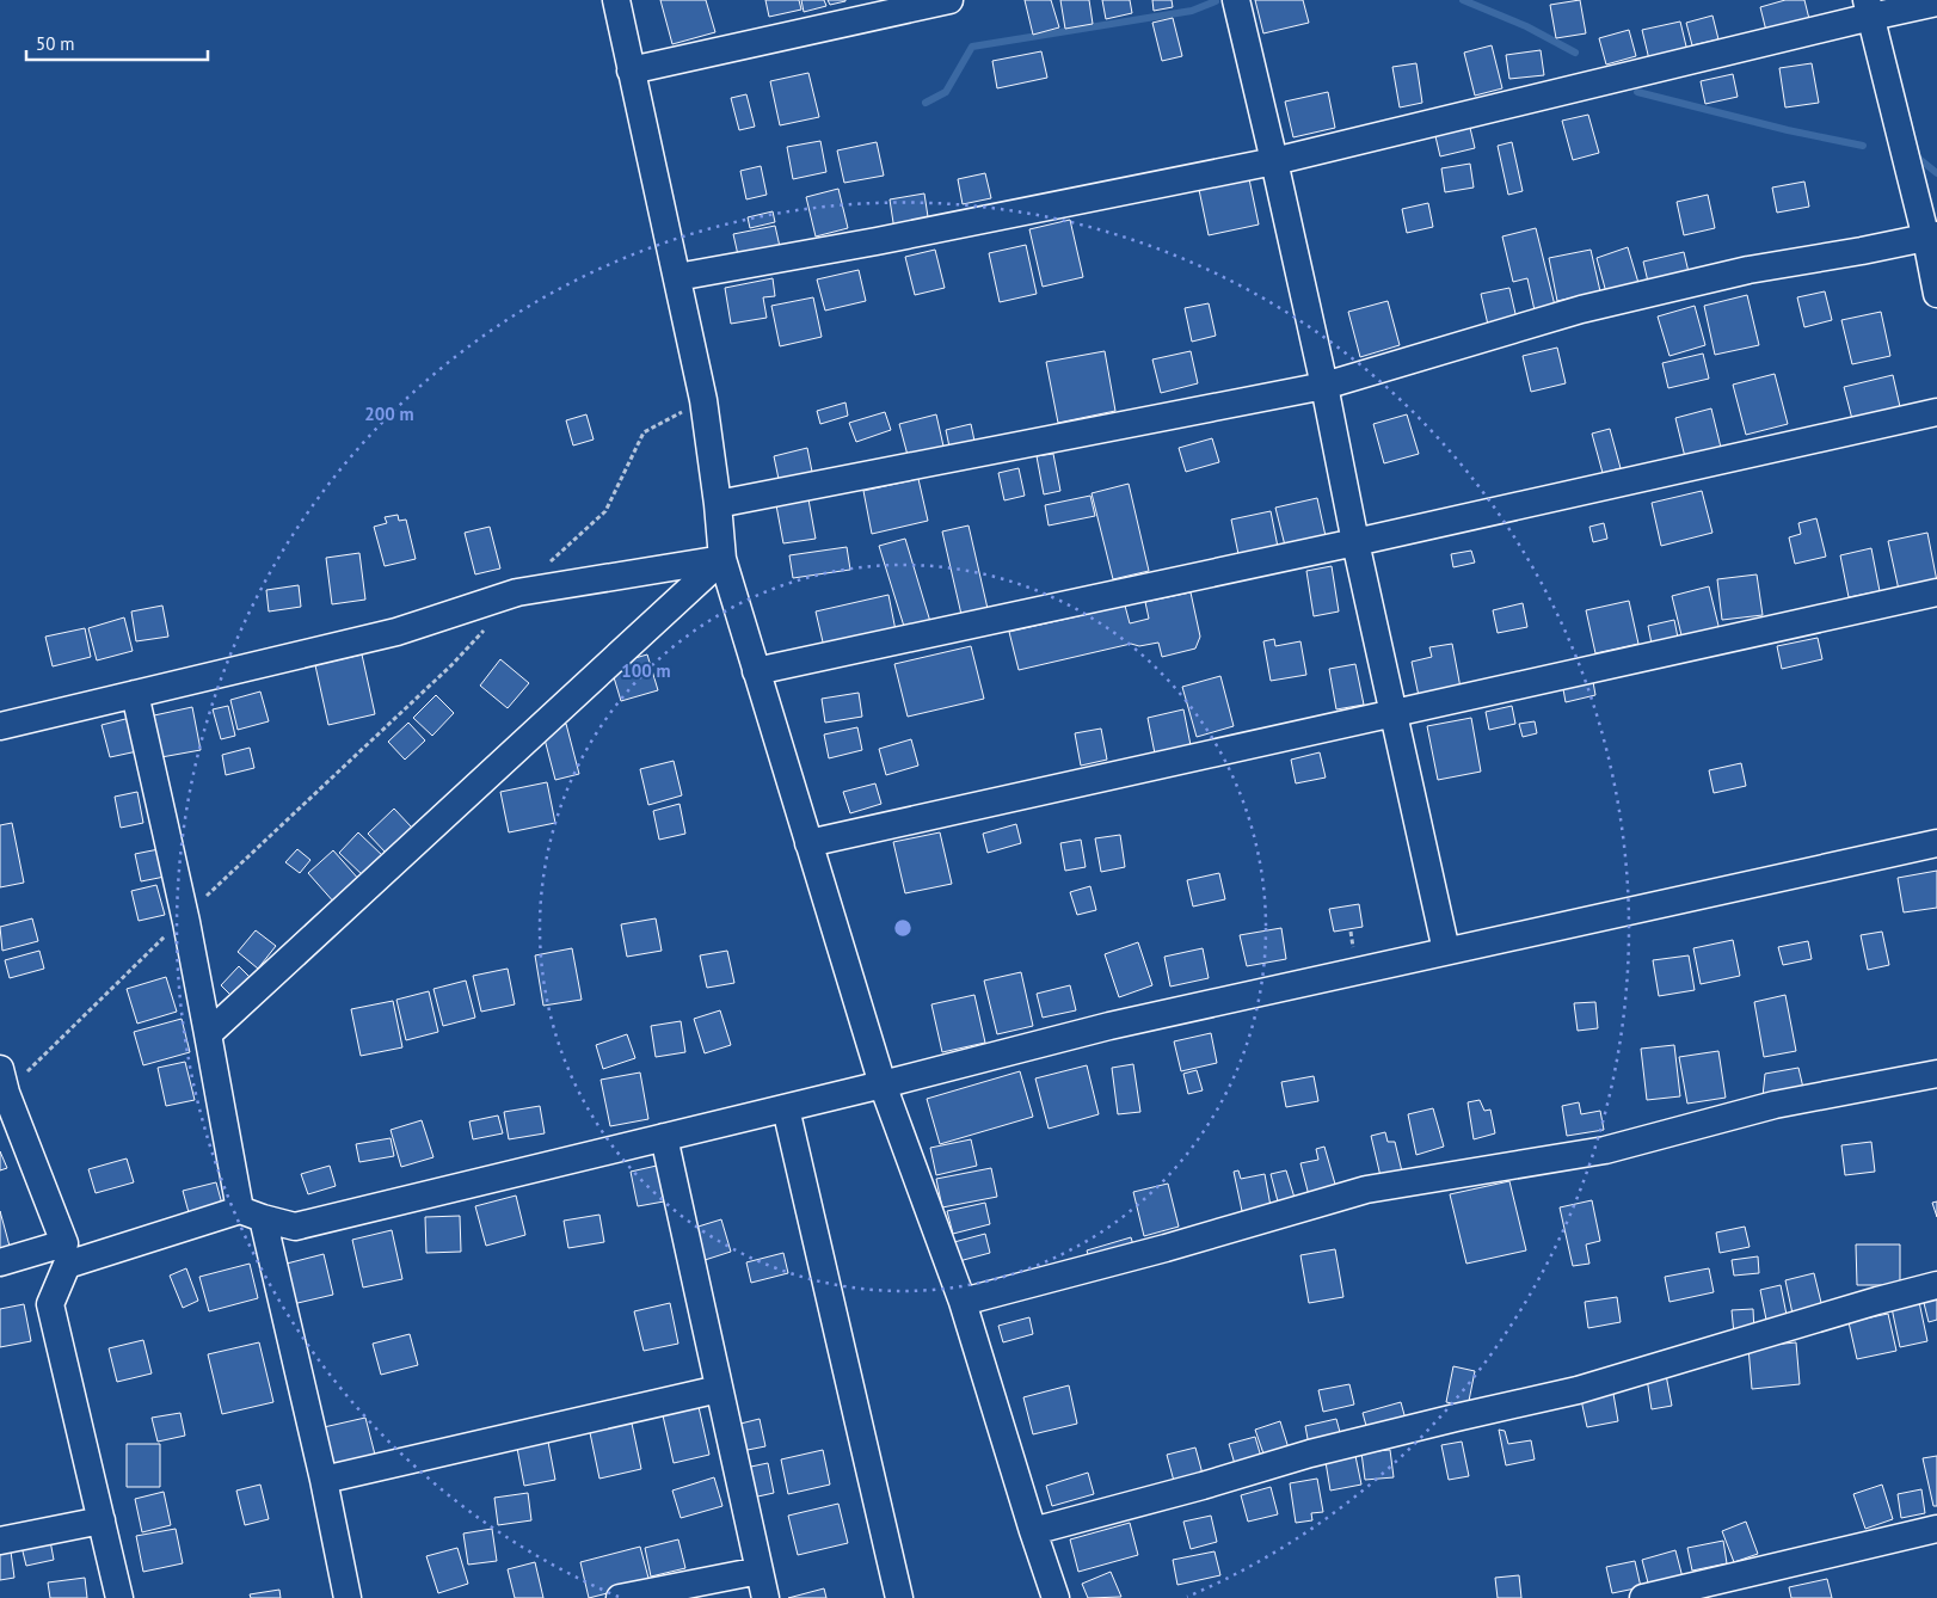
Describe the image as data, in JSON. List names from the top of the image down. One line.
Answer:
{"scale_bar":"50 m","rings":["200 m","100 m"]}
